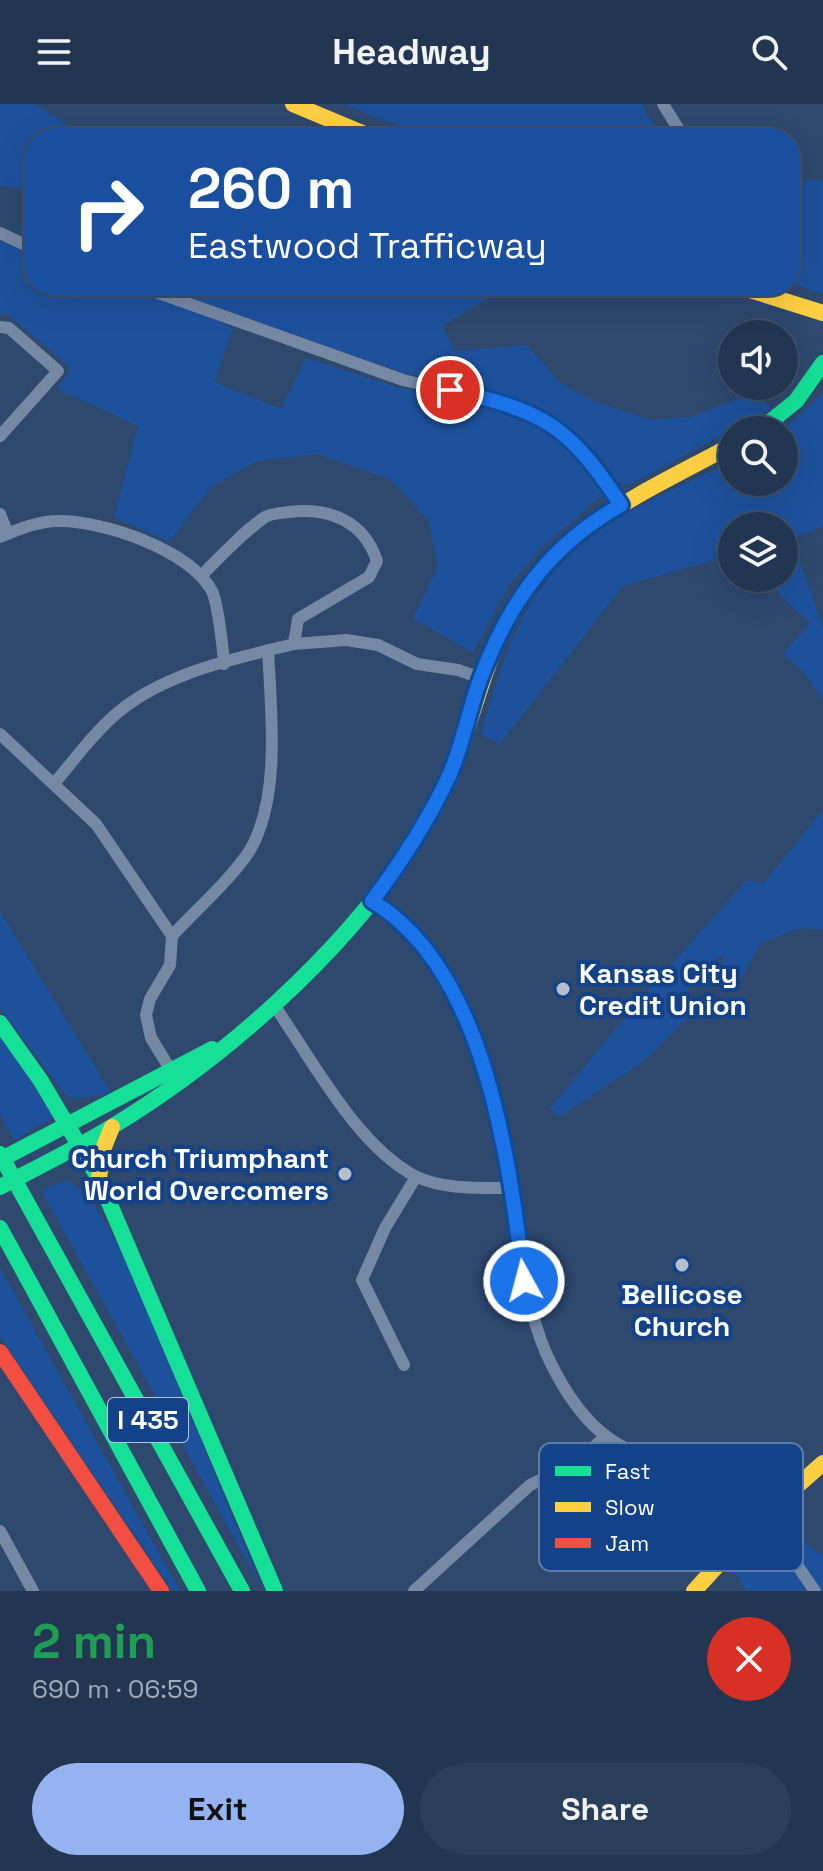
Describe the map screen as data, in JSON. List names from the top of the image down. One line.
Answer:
{"streets":{"main road":["I 435"]},"places":["Kansas City Credit Union","Church Triumphant World Overcomers","Bellicose Church"],"legend":["Fast","Slow","Jam"],"page":{"header":"Headway","turn":["260 m","Eastwood Trafficway"],"heading":["2 min","690 m · 06:59"],"buttons":["Exit","Share"]}}
